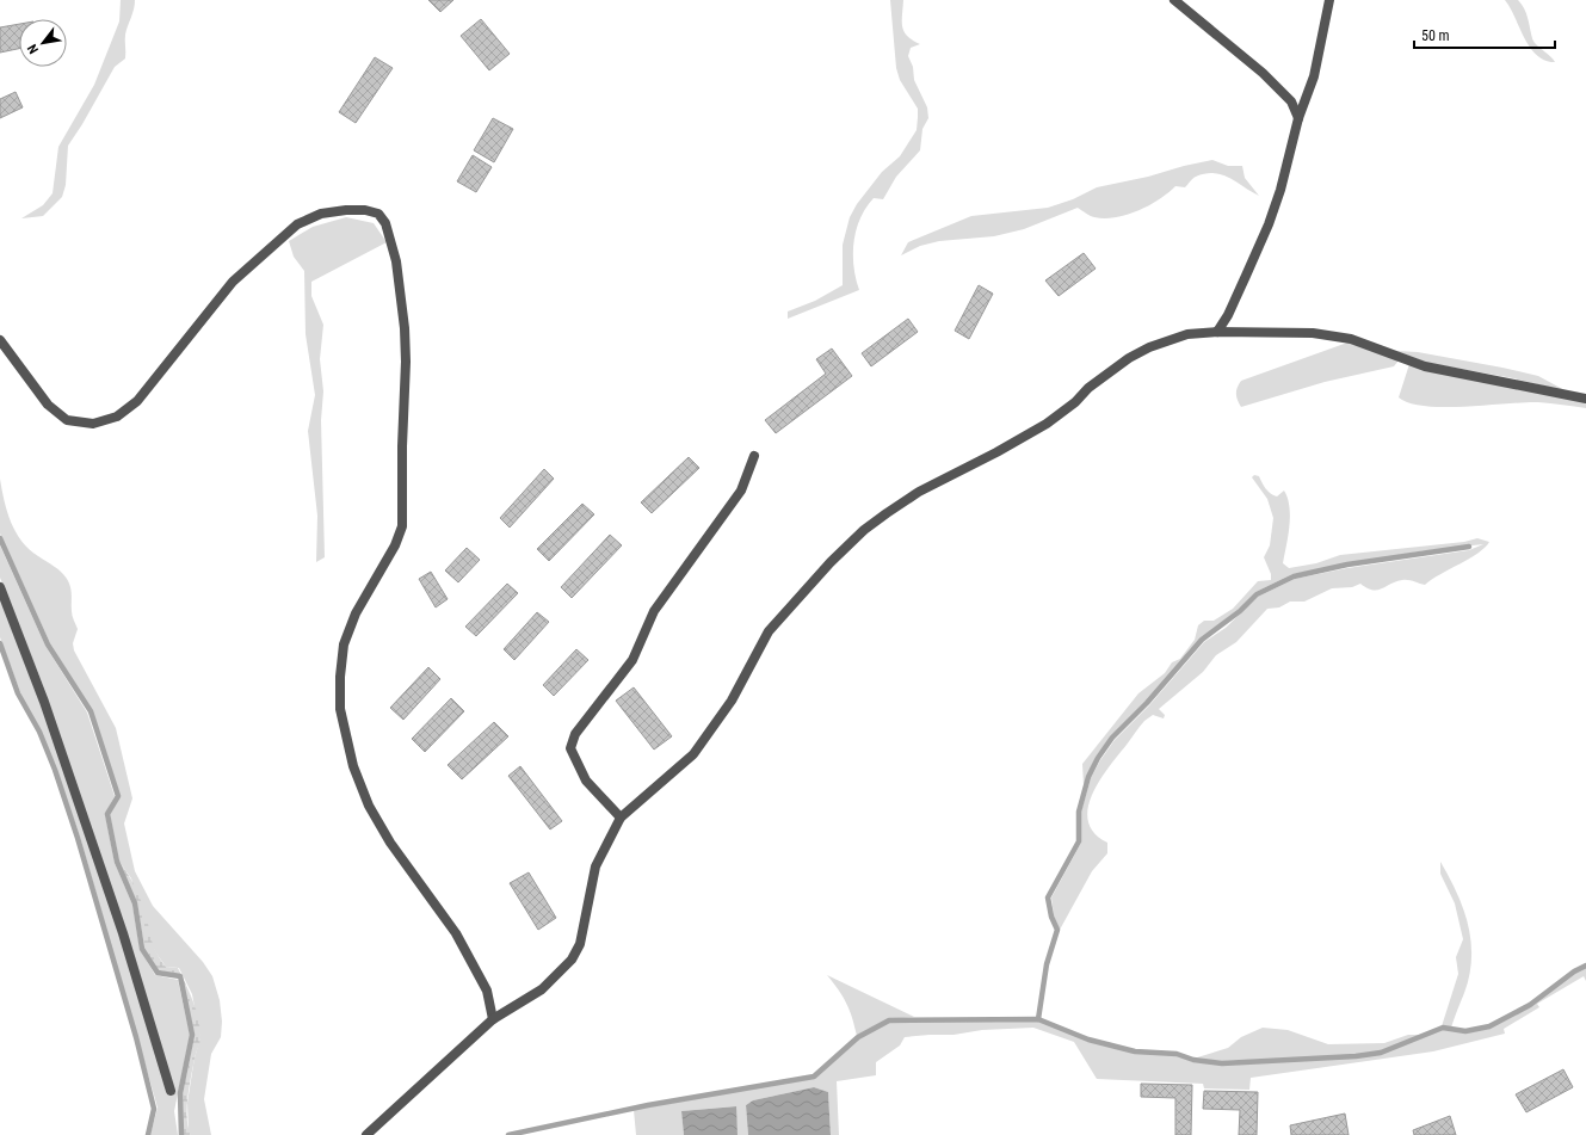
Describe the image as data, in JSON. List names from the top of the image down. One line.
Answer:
{"scale_bar":"50 m","north":"bottom left"}
